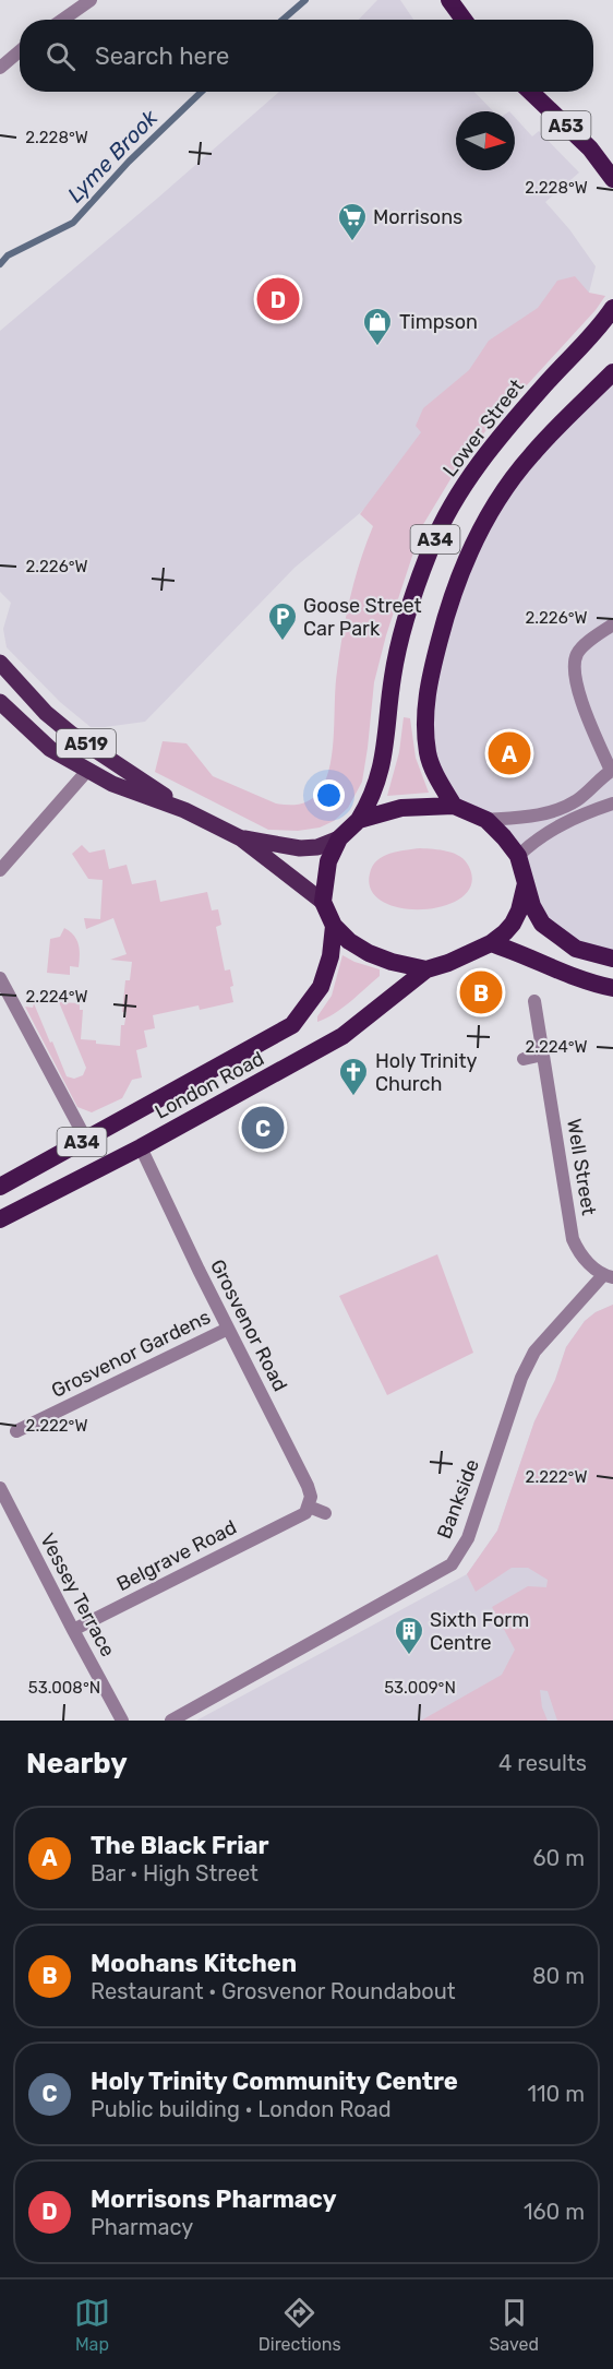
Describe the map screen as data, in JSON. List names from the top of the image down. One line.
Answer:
{"streets":{"highway":["A53","Lower Street","A34","London Road"],"main road":["A519"],"street":["Well Street","Grosvenor Road","Grosvenor Gardens","Bankside","Belgrave Road","Vessey Terrace"]},"crossings":[["Lower Street","A34"],["Lower Street","A519"],["Lower Street","London Road"],["A34","A519"],["A34","London Road"],["A519","London Road"],["London Road","Grosvenor Road"],["Well Street","Bankside"],["Grosvenor Road","Grosvenor Gardens"],["Grosvenor Road","Belgrave Road"],["Belgrave Road","Vessey Terrace"]],"water":["Lyme Brook"],"places":{"supermarket":["Morrisons"],"shop":["Timpson"],"parking":["Goose Street Car Park"],"church":["Holy Trinity Church"],"building":["Sixth Form Centre"]},"north":"right","page":{"search":"Search here","pins":["D","A","B","C"],"heading":["Nearby","4 results"],"list":[{"mark":"A","name":"The Black Friar","note":"Bar · High Street","value":"60 m"},{"mark":"B","name":"Moohans Kitchen","note":"Restaurant · Grosvenor Roundabout","value":"80 m"},{"mark":"C","name":"Holy Trinity Community Centre","note":"Public building · London Road","value":"110 m"},{"mark":"D","name":"Morrisons Pharmacy","note":"Pharmacy","value":"160 m"}],"nav":["Map","Directions","Saved"]},"coordinates":["2.228°W","2.226°W","2.224°W","2.222°W","53.008°N","53.009°N"]}
